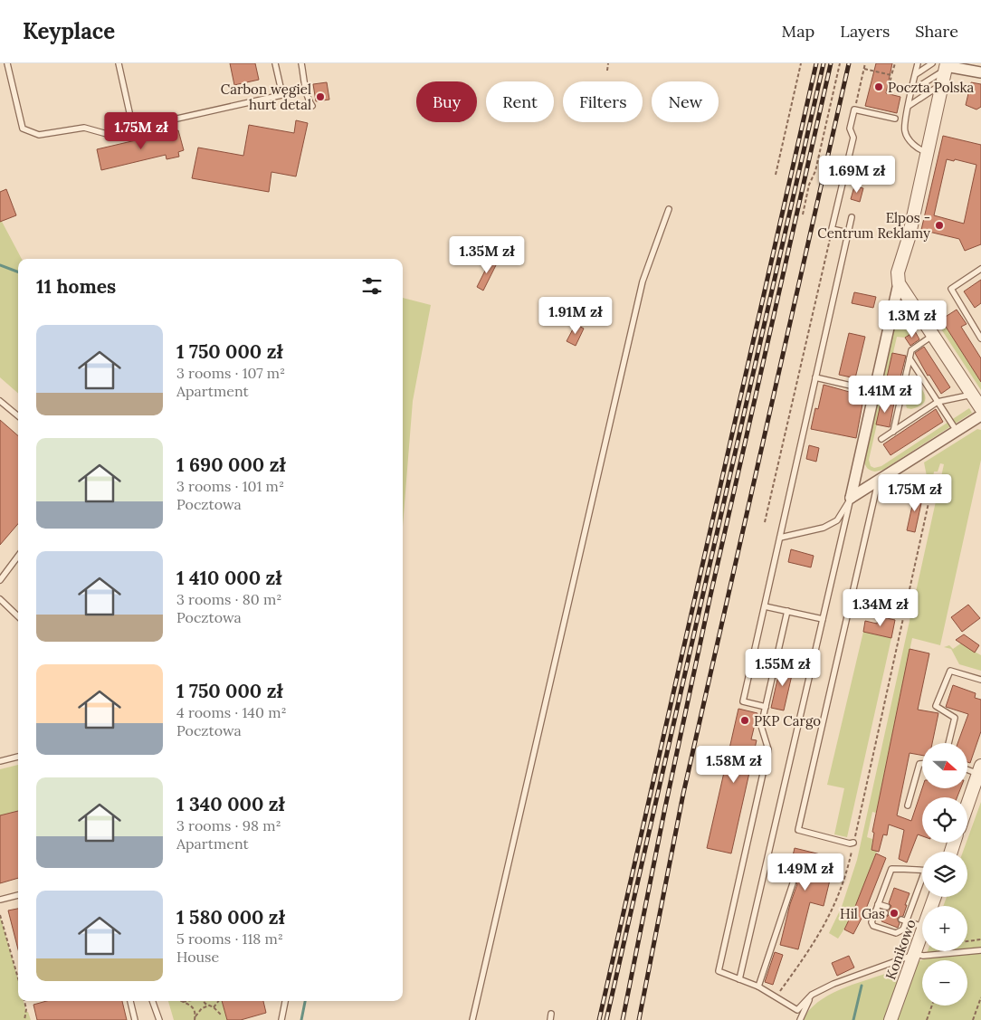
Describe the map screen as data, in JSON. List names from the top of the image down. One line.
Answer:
{"streets":{"street":["Konikowo"]},"places":["Poczta Polska","Carbon węgiel hurt detal","Elpos - Centrum Reklamy","PKP Cargo","Hil Gas"],"north":"right","page":{"header":"Keyplace","nav":["Map","Layers","Share"],"chip":["Buy","Rent","Filters","New"],"price":["1.75M zł","1.69M zł","1.35M zł","1.91M zł","1.3M zł","1.41M zł","1.75M zł","1.34M zł","1.55M zł","1.58M zł","1.49M zł"],"heading":"11 homes","list":[{"name":"1 750 000 zł","note":"3 rooms · 107 m² · Apartment"},{"name":"1 690 000 zł","note":"3 rooms · 101 m² · Pocztowa"},{"name":"1 410 000 zł","note":"3 rooms · 80 m² · Pocztowa"},{"name":"1 750 000 zł","note":"4 rooms · 140 m² · Pocztowa"},{"name":"1 340 000 zł","note":"3 rooms · 98 m² · Apartment"},{"name":"1 580 000 zł","note":"5 rooms · 118 m² · House"}],"map_buttons":["+","−"]}}
